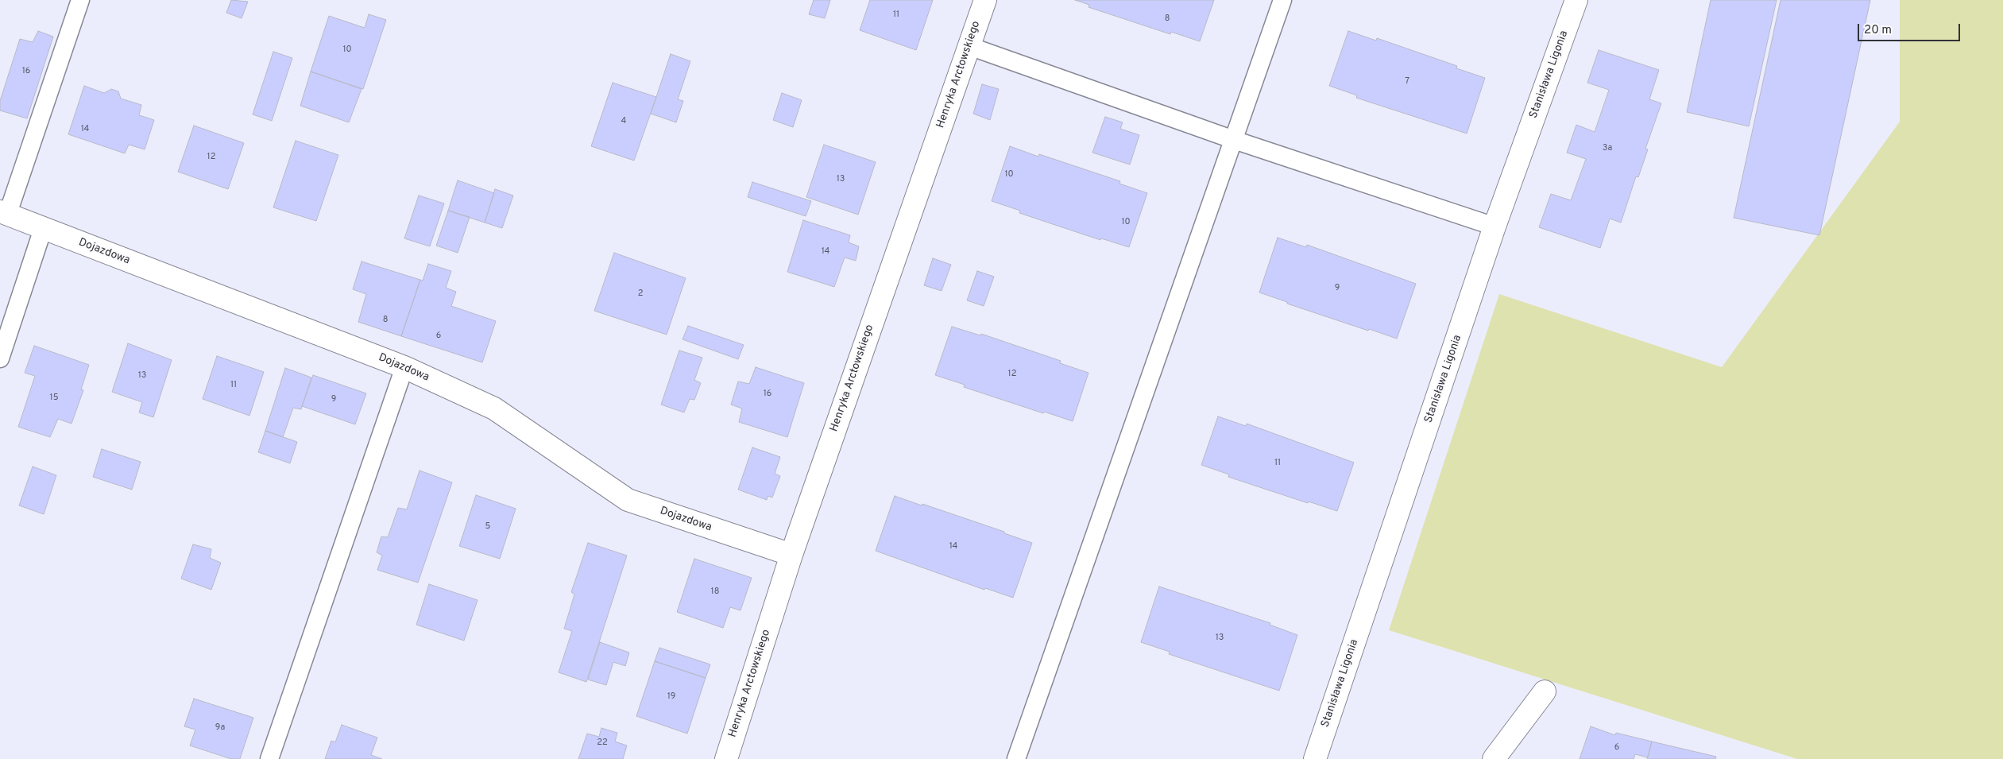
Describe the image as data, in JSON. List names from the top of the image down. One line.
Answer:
{"streets":{"street":["Henryka Arctowskiego","Stanisława Ligonia","Dojazdowa"]},"crossings":[["Henryka Arctowskiego","Dojazdowa"]],"house_numbers":["11","8","10","16","7","4","14","3a","12","10","13","10","14","9","2","8","6","12","13","11","16","15","9","11","5","14","18","13","19","9a","22","6"],"scale_bar":"20 m"}
